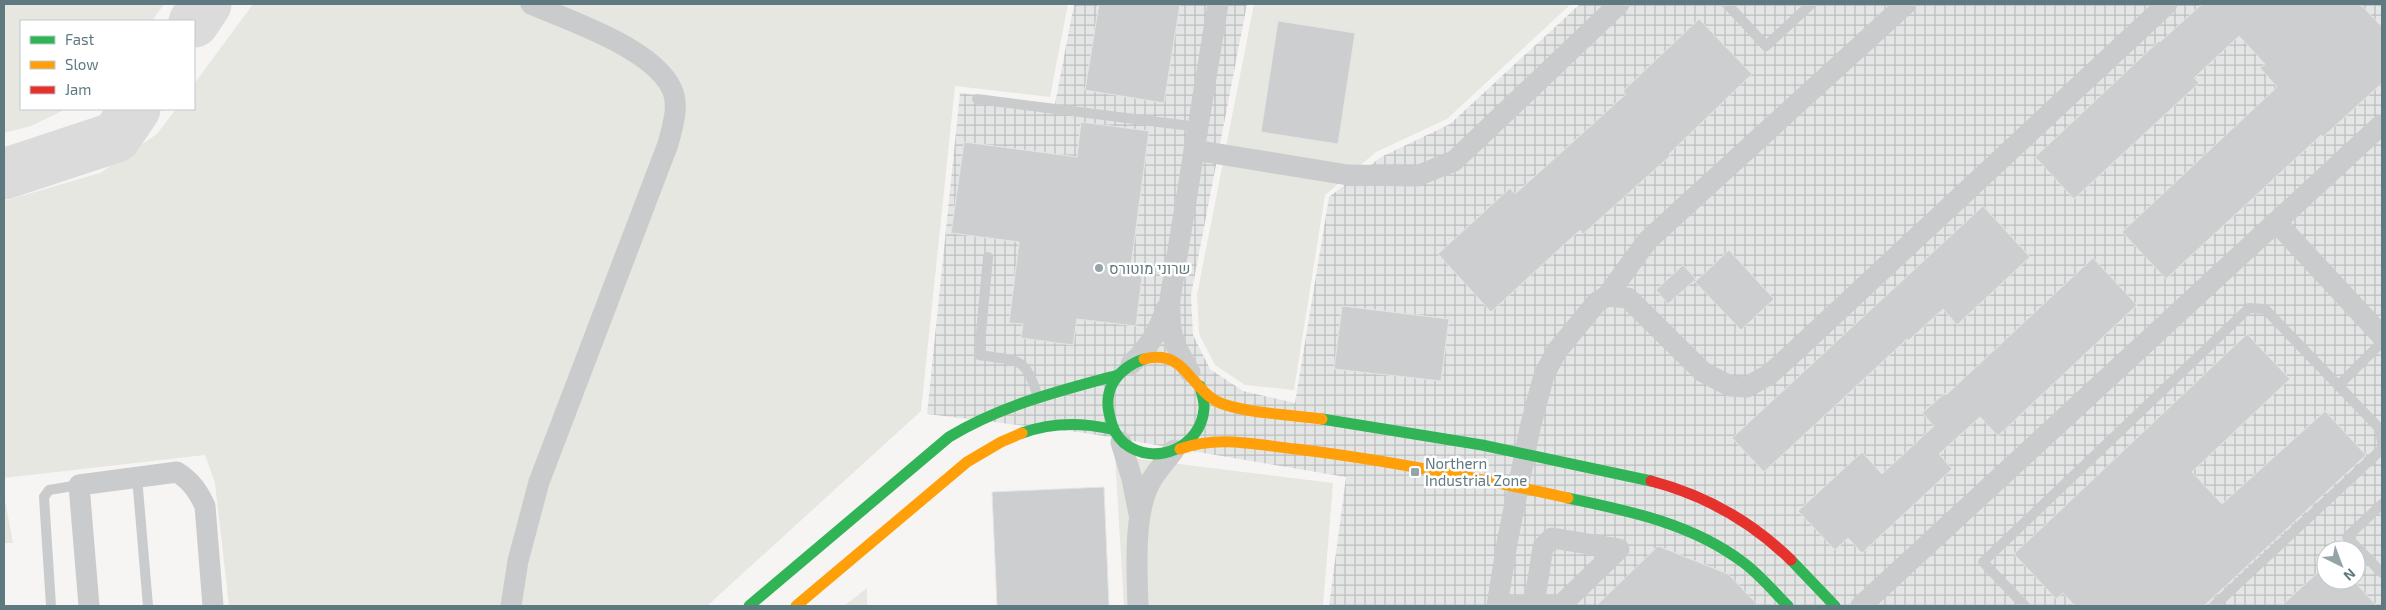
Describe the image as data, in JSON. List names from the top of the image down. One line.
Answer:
{"places":{"other":["שרוני מוטורס"],"transit":["Northern Industrial Zone"]},"legend":["Fast","Slow","Jam"],"north":"bottom right"}
